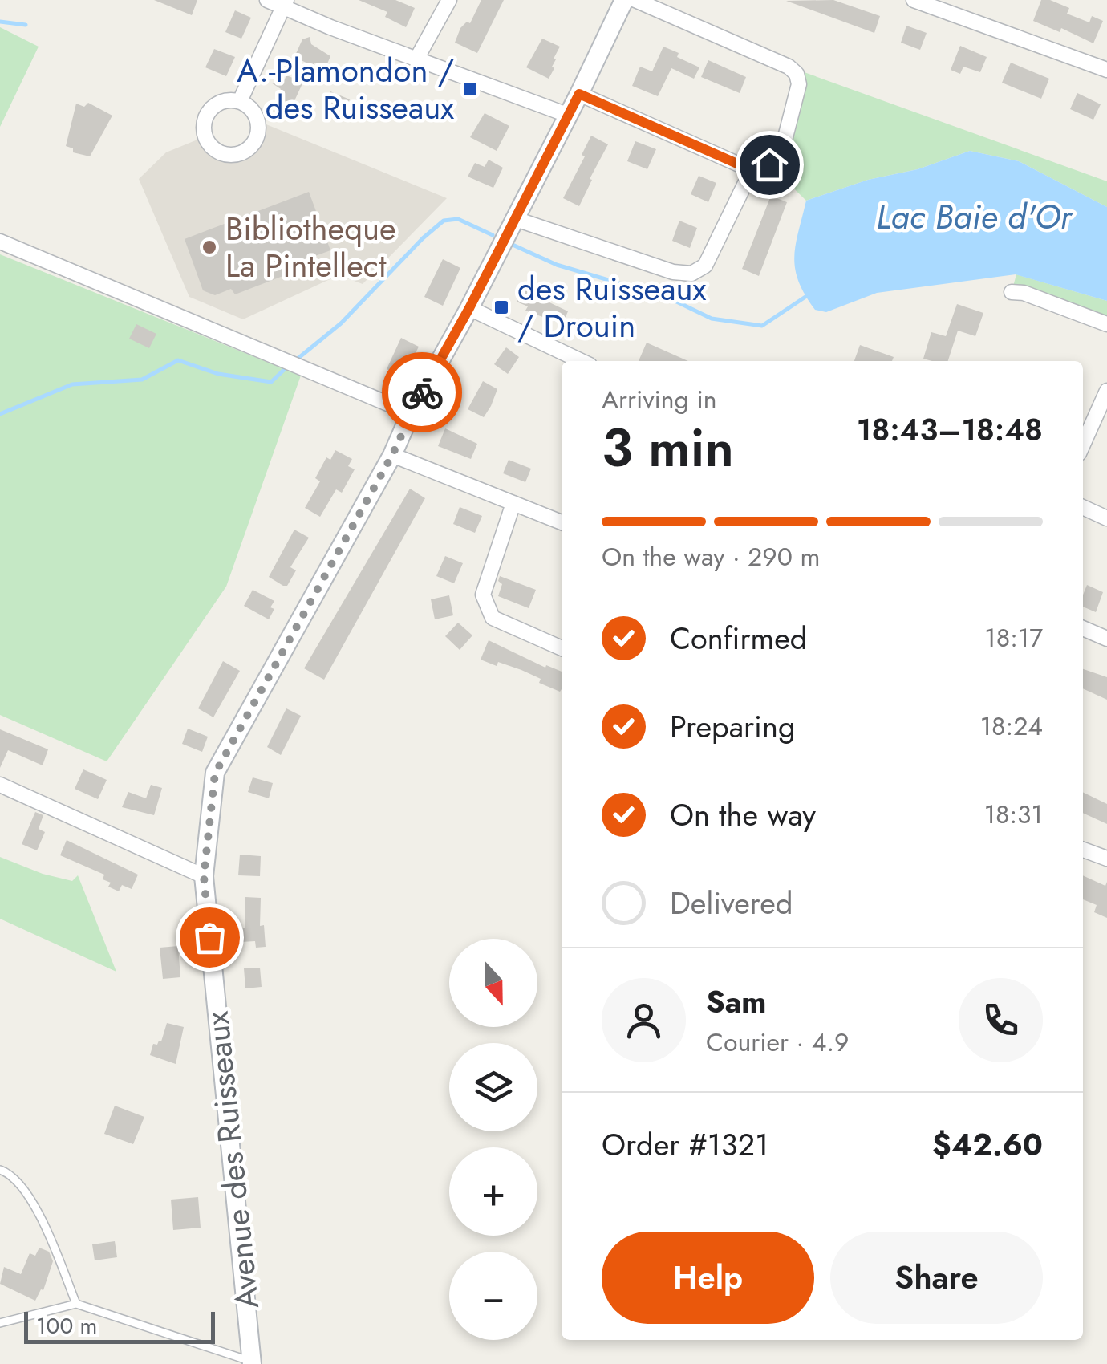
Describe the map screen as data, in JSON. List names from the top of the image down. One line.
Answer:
{"streets":{"street":["Avenue des Ruisseaux"]},"water":["Lac Baie d'Or"],"places":{"transit":["A.-Plamondon / des Ruisseaux","des Ruisseaux / Drouin"],"other":["Bibliotheque La Pintellect"]},"scale_bar":"100 m","north":"bottom","page":{"heading":["3 min","Arriving in","18:43–18:48"],"panel":["Sam","Courier · 4.9","Order #1321","$42.60"],"bar":"On the way · 290 m","list":[["Confirmed","18:17"],["Preparing","18:24"],["On the way","18:31"],"Delivered"],"map_buttons":["+","−"],"buttons":["Help","Share"],"scale":"100 m"}}
